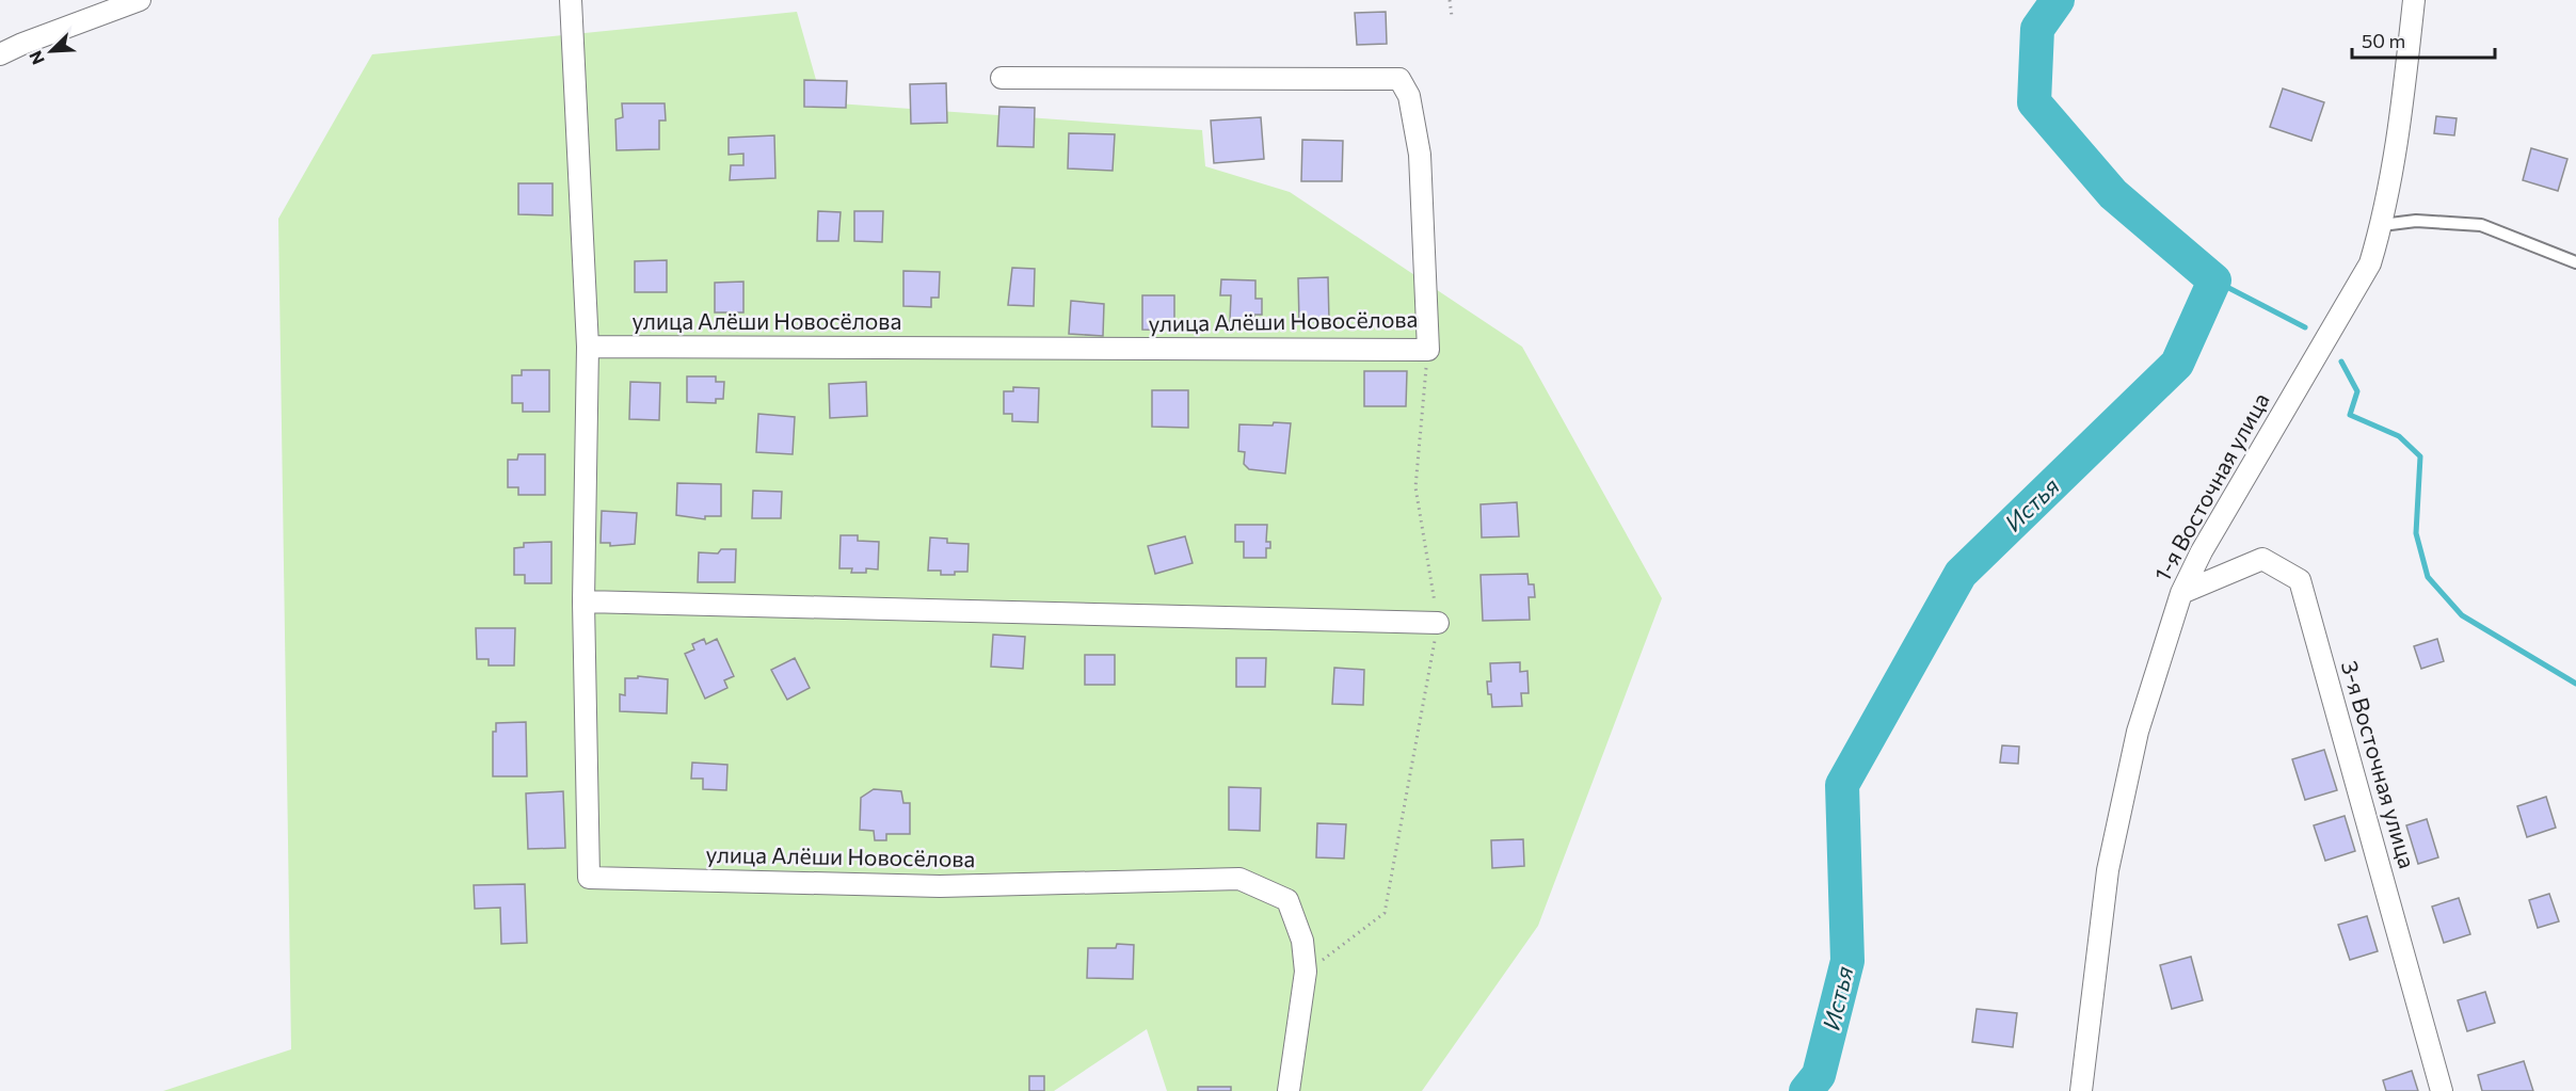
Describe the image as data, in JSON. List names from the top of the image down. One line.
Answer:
{"streets":{"street":["улица Алёши Новосёлова","1-я Восточная улица","3-я Восточная улица"]},"crossings":[["1-я Восточная улица","3-я Восточная улица"]],"water":["Истья"],"scale_bar":"50 m","north":"bottom left"}
